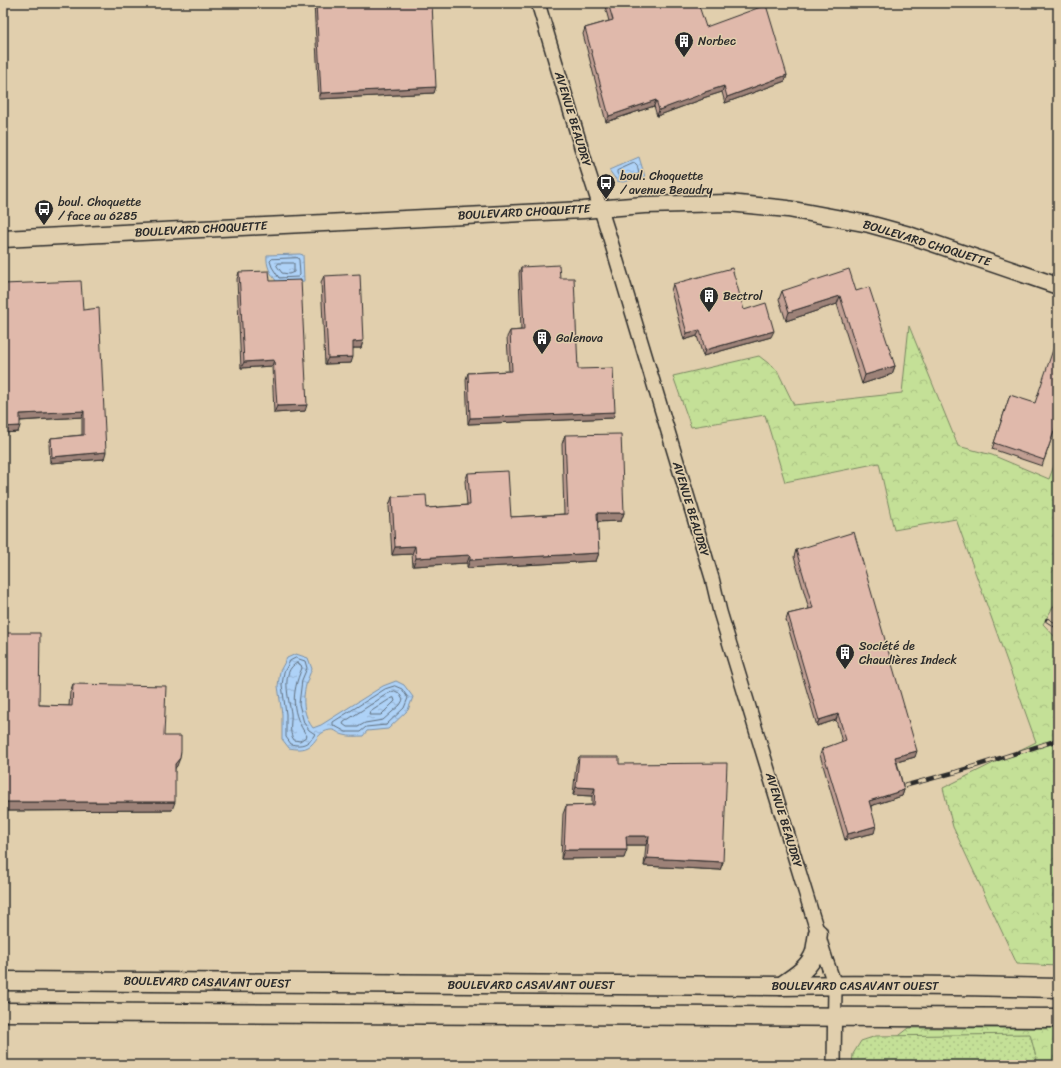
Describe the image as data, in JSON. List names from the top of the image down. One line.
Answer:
{"streets":{"main road":["BOULEVARD CASAVANT OUEST"],"street":["AVENUE BEAUDRY","BOULEVARD CHOQUETTE"]},"crossings":[["AVENUE BEAUDRY","BOULEVARD CHOQUETTE"],["AVENUE BEAUDRY","BOULEVARD CASAVANT OUEST"]],"places":{"building":["Norbec","Bectrol","Galenova","Société de Chaudières Indeck"],"bus stop":["boul. Choquette / avenue Beaudry","boul. Choquette / face au 6285"]}}
